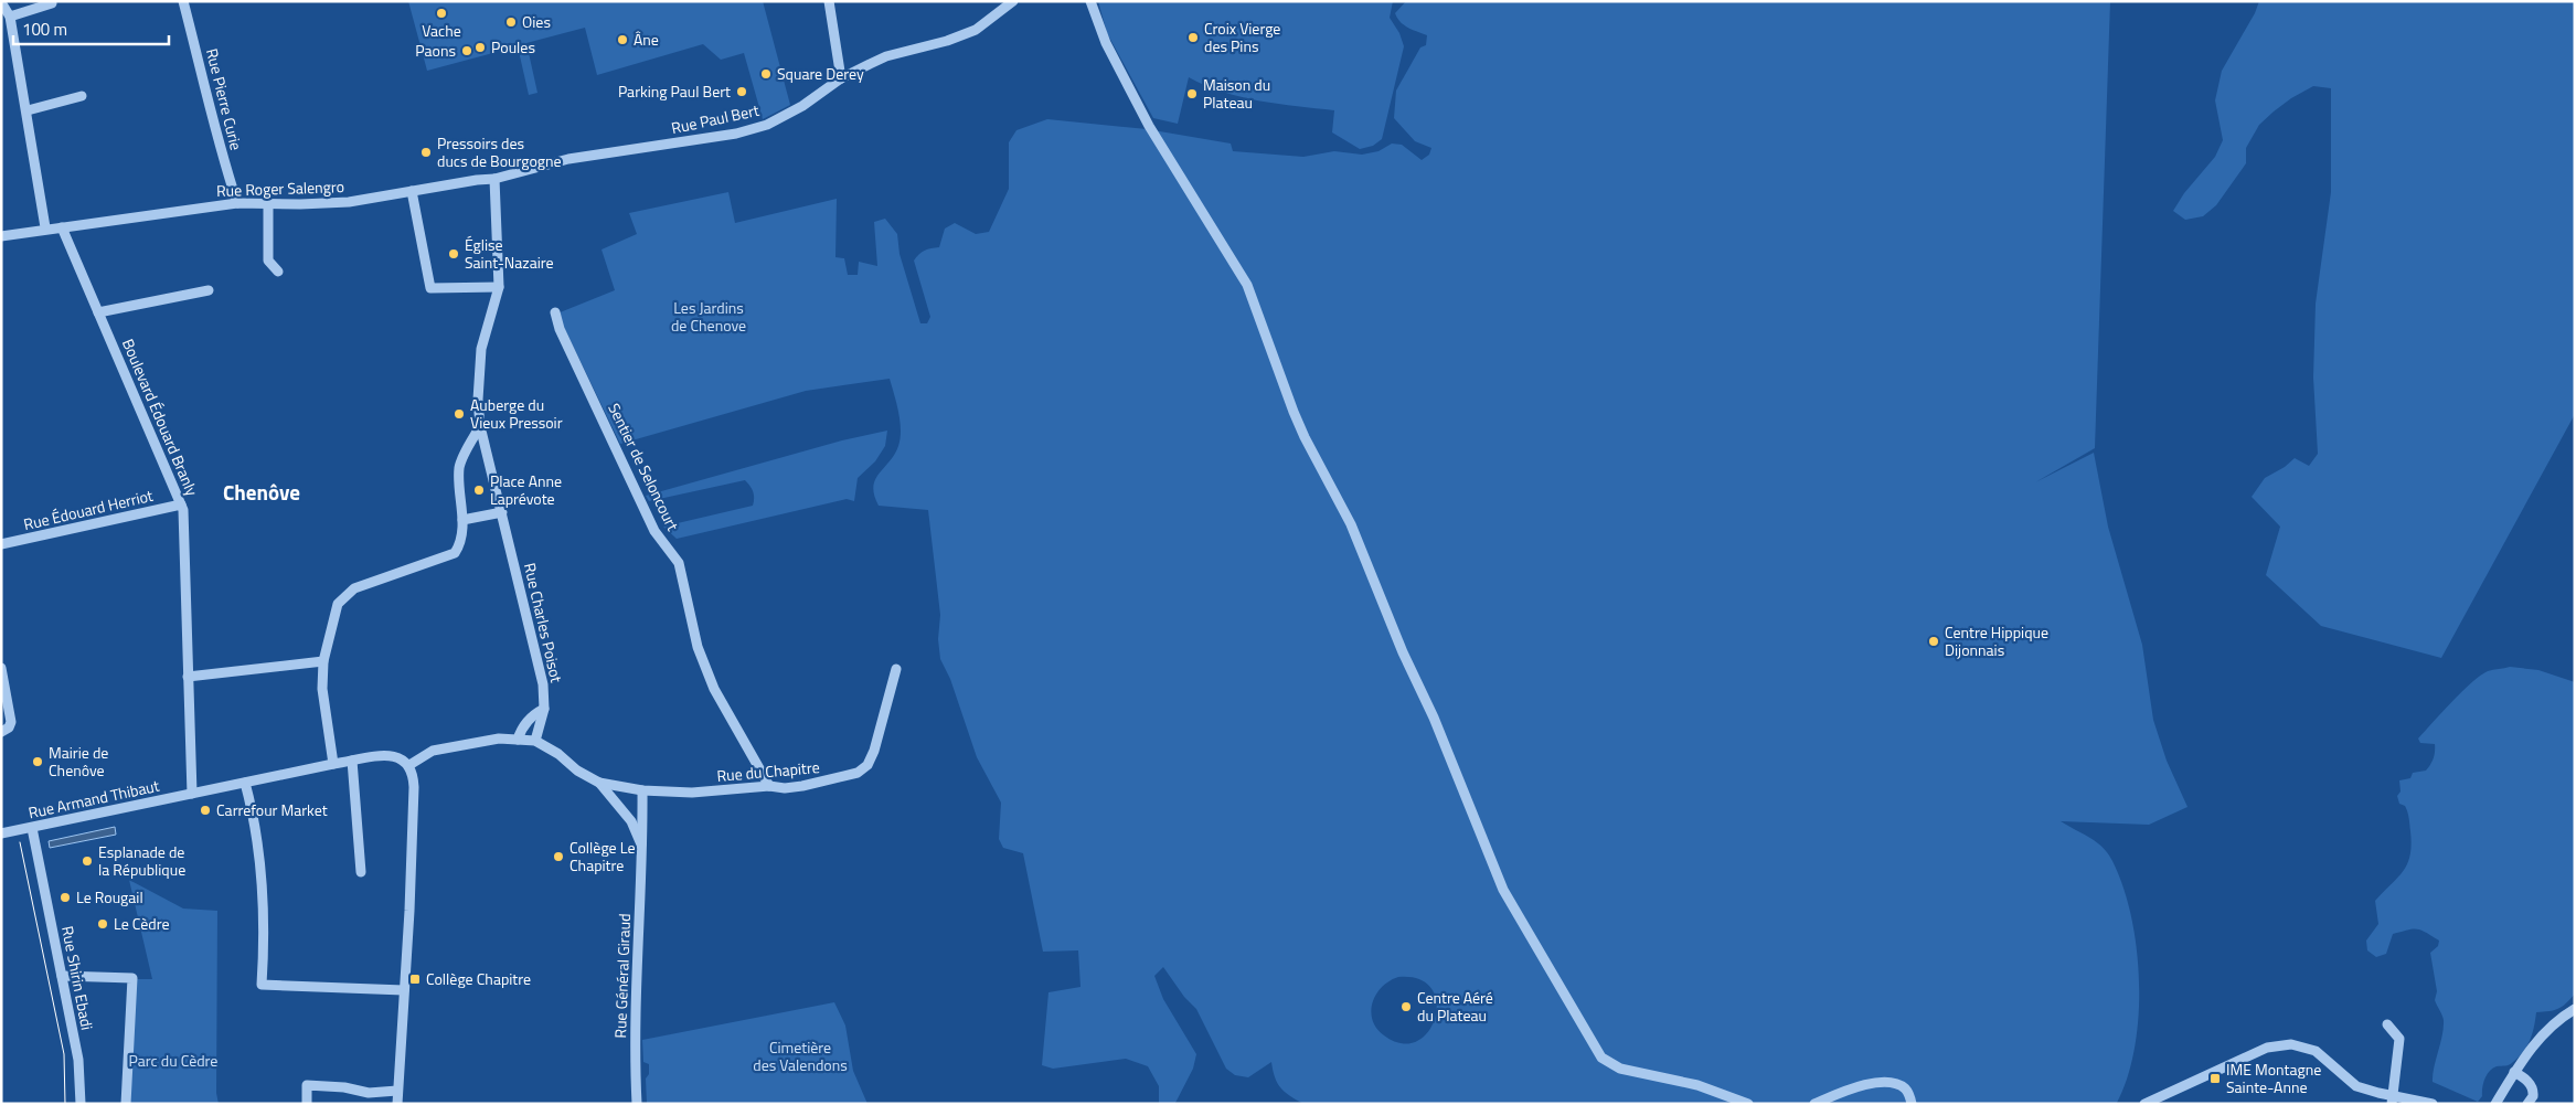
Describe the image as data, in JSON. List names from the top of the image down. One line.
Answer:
{"streets":{"street":["Rue Pierre Curie","Rue Paul Bert","Rue Roger Salengro","Boulevard Édouard Branly","Sentier de Seloncourt","Rue Édouard Herriot","Rue Charles Poisot","Rue du Chapitre","Rue Armand Thibaut","Rue Général Giraud","Rue Shirin Ebadi"]},"crossings":[["Rue Pierre Curie","Rue Roger Salengro"],["Rue Paul Bert","Rue Roger Salengro"],["Rue Roger Salengro","Boulevard Édouard Branly"],["Boulevard Édouard Branly","Rue Édouard Herriot"],["Boulevard Édouard Branly","Rue Armand Thibaut"],["Sentier de Seloncourt","Rue du Chapitre"],["Rue Charles Poisot","Rue Général Giraud"],["Rue du Chapitre","Rue Général Giraud"],["Rue Armand Thibaut","Rue Shirin Ebadi"]],"districts":["Chenôve"],"parks":["Les Jardins de Chenove","Cimetière des Valendons","Parc du Cèdre"],"places":{"other":["Vache","Oies","Croix Vierge des Pins","Âne","Poules","Paons","Square Derey","Parking Paul Bert","Maison du Plateau","Pressoirs des ducs de Bourgogne","Église Saint-Nazaire","Auberge du Vieux Pressoir","Place Anne Laprévote","Centre Hippique Dijonnais","Mairie de Chenôve","Carrefour Market","Collège Le Chapitre","Esplanade de la République","Le Rougail","Le Cèdre","Centre Aéré du Plateau"],"transit":["Collège Chapitre","IME Montagne Sainte-Anne"]},"scale_bar":"100 m"}
